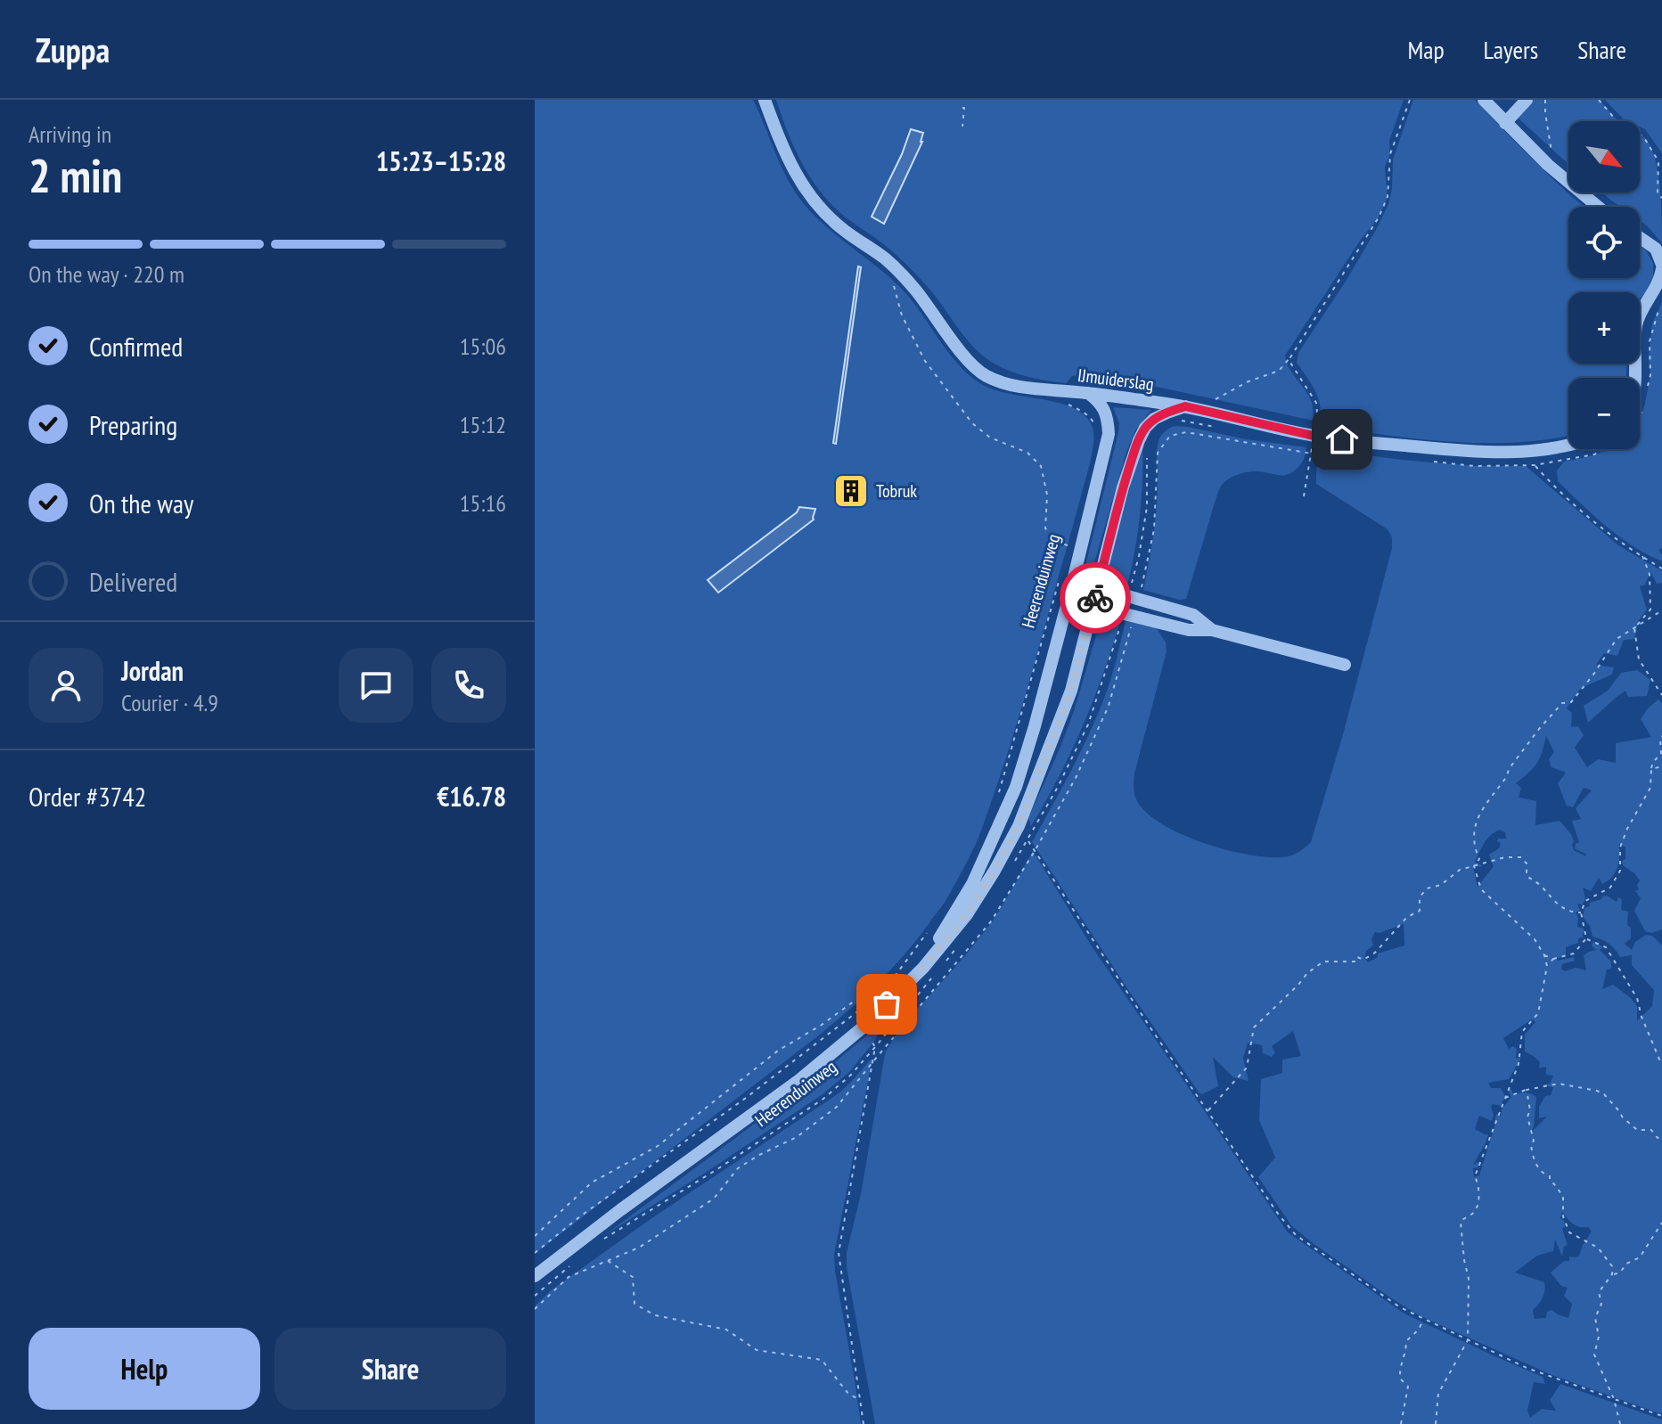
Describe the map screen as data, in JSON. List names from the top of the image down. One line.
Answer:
{"streets":{"street":["IJmuiderslag","Heerenduinweg"]},"crossings":[["IJmuiderslag","Heerenduinweg"]],"places":{"building":["Tobruk"]},"north":"bottom right","page":{"header":"Zuppa","nav":["Map","Layers","Share"],"heading":["2 min","Arriving in","15:23–15:28"],"panel":["Jordan","Courier · 4.9","Order #3742","€16.78"],"map_buttons":["+","−"],"bar":"On the way · 220 m","list":[["Confirmed","15:06"],["Preparing","15:12"],["On the way","15:16"],"Delivered"],"buttons":["Help","Share"]}}
